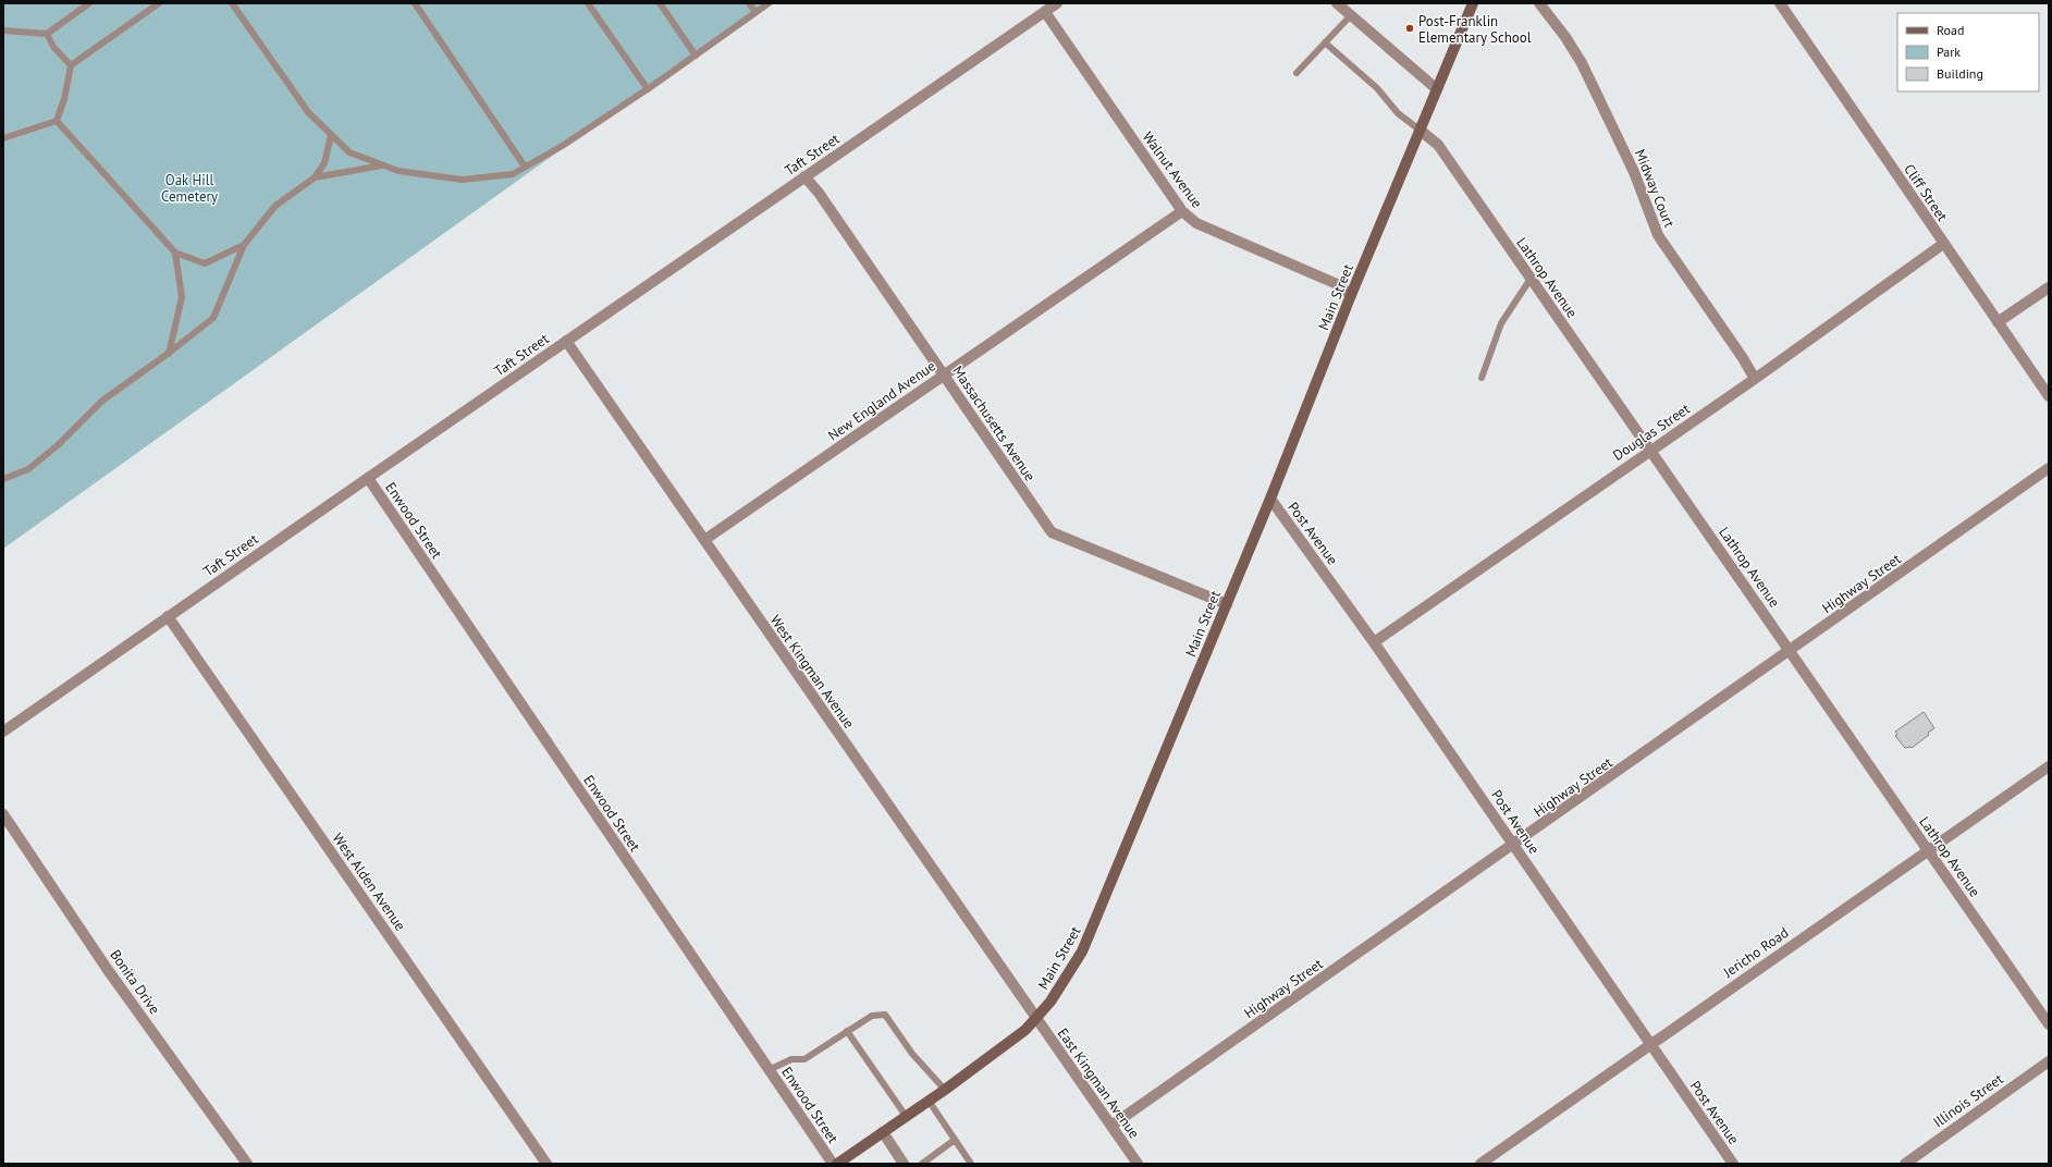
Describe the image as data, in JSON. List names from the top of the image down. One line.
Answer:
{"streets":{"street":["Taft Street","Walnut Avenue","Midway Court","Cliff Street","Lathrop Avenue","Main Street","New England Avenue","Massachusetts Avenue","Douglas Street","Enwood Street","Post Avenue","Highway Street","West Kingman Avenue","West Alden Avenue","Jericho Road","Bonita Drive","East Kingman Avenue","Illinois Street"]},"crossings":[["Taft Street","Walnut Avenue"],["Taft Street","Massachusetts Avenue"],["Taft Street","Enwood Street"],["Taft Street","West Kingman Avenue"],["Taft Street","West Alden Avenue"],["Walnut Avenue","Main Street"],["Walnut Avenue","New England Avenue"],["Midway Court","Douglas Street"],["Cliff Street","Douglas Street"],["Lathrop Avenue","Main Street"],["Lathrop Avenue","Douglas Street"],["Lathrop Avenue","Highway Street"],["Lathrop Avenue","Jericho Road"],["Main Street","Massachusetts Avenue"],["Main Street","Post Avenue"],["Main Street","West Kingman Avenue"],["Main Street","East Kingman Avenue"],["New England Avenue","Massachusetts Avenue"],["New England Avenue","West Kingman Avenue"],["Douglas Street","Post Avenue"],["Post Avenue","Highway Street"],["Post Avenue","Jericho Road"],["Highway Street","East Kingman Avenue"],["West Kingman Avenue","East Kingman Avenue"]],"parks":["Oak Hill Cemetery"],"places":["Post-Franklin Elementary School"],"legend":["Road","Park","Building"]}
